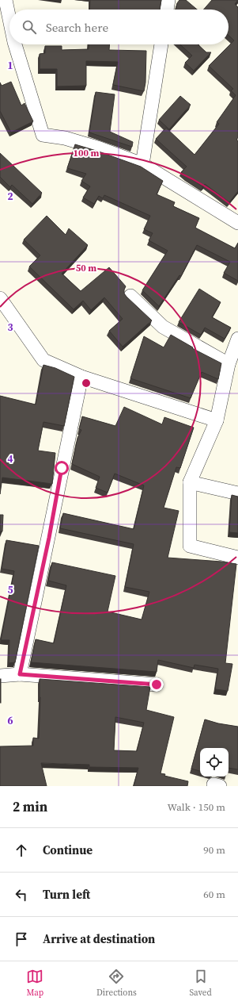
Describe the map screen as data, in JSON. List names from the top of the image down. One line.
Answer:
{"page":{"search":"Search here","heading":["2 min","Walk · 150 m"],"list":[["Continue","90 m"],["Turn left","60 m"],"Arrive at destination"],"nav":["Map","Directions","Saved"]},"grid":{"rows":["1","2","3","4","5","6"]},"rings":["100 m","50 m"]}
